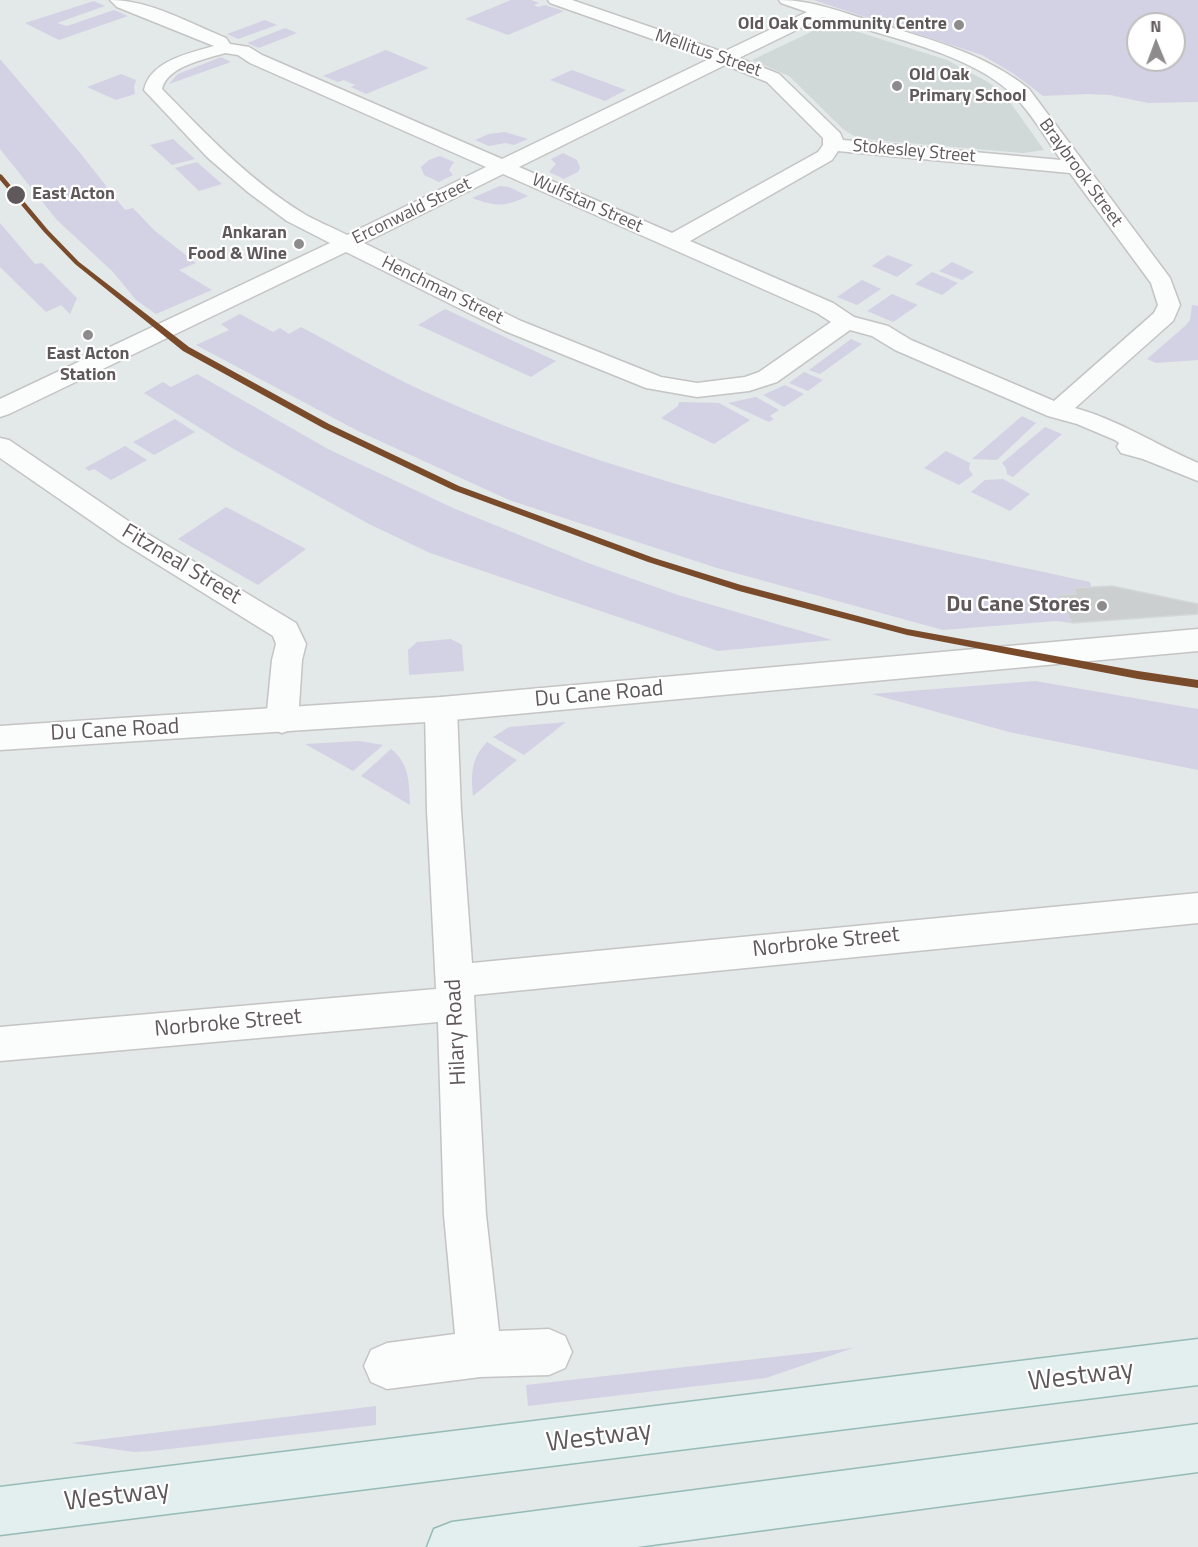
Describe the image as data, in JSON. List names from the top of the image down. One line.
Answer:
{"streets":{"highway":["Westway"],"street":["Mellitus Street","Stokesley Street","Braybrook Street","Wulfstan Street","Erconwald Street","Henchman Street","Fitzneal Street","Du Cane Road","Norbroke Street","Hilary Road"]},"crossings":[["Mellitus Street","Stokesley Street"],["Mellitus Street","Erconwald Street"],["Stokesley Street","Braybrook Street"],["Stokesley Street","Wulfstan Street"],["Braybrook Street","Wulfstan Street"],["Braybrook Street","Erconwald Street"],["Wulfstan Street","Erconwald Street"],["Wulfstan Street","Henchman Street"],["Erconwald Street","Henchman Street"],["Fitzneal Street","Du Cane Road"],["Du Cane Road","Hilary Road"],["Norbroke Street","Hilary Road"]],"places":["Old Oak Community Centre","Old Oak Primary School","East Acton","Ankaran Food & Wine","East Acton Station","Du Cane Stores"],"north":"top"}
